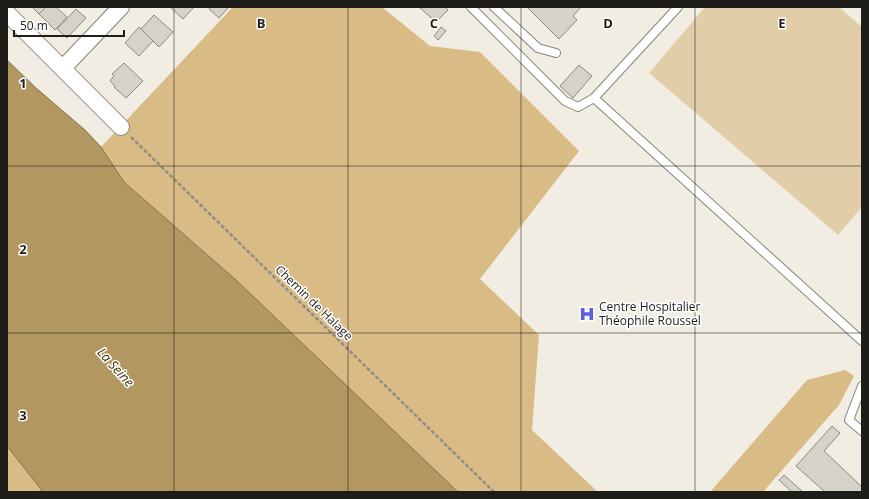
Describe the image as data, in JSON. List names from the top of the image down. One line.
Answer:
{"streets":{"path":["Chemin de Halage"]},"water":["La Seine"],"places":{"hospital":["Centre Hospitalier Théophile Roussel"]},"scale_bar":"50 m","grid":{"columns":["B","C","D","E"],"rows":["1","2","3"]}}
